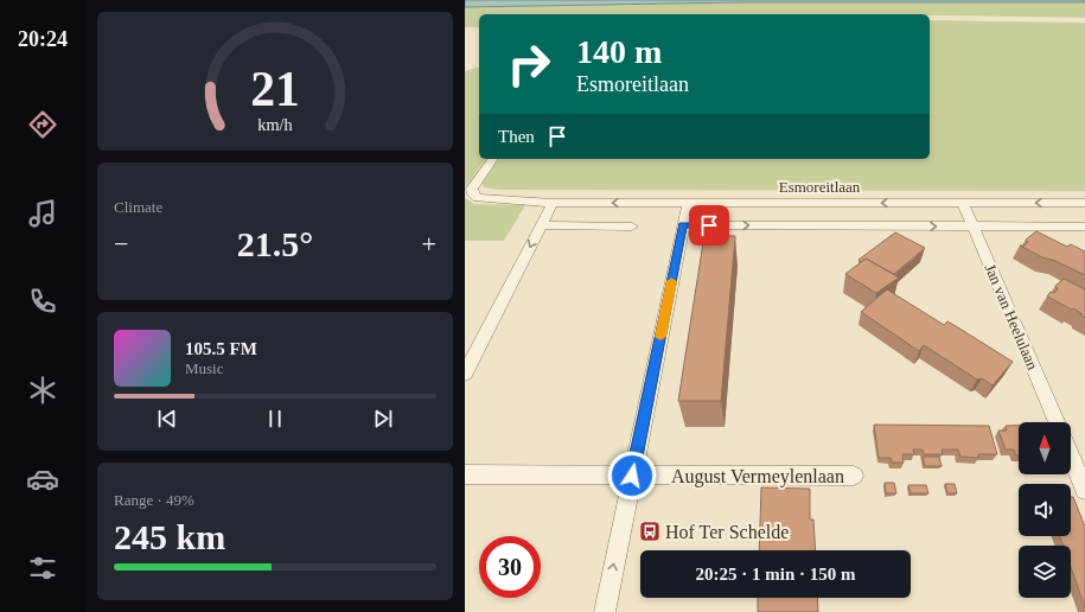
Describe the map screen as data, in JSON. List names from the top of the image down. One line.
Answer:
{"streets":{"street":["Esmoreitlaan","Jan van Heelulaan","August Vermeylenlaan"]},"crossings":[["Esmoreitlaan","Jan van Heelulaan"]],"places":{"bus stop":["Hof Ter Schelde"]},"north":"top","page":{"tabs":"20:24","turn":["140 m","Esmoreitlaan"],"then":"Then","tile":["Climate",["Range · 49%","245 km"]],"heat":["−","21.5°","+"],"song":["105.5 FM","Music"],"limit":"30","trip":"20:25 · 1 min · 150 m","gauge":["21","km/h"]}}
